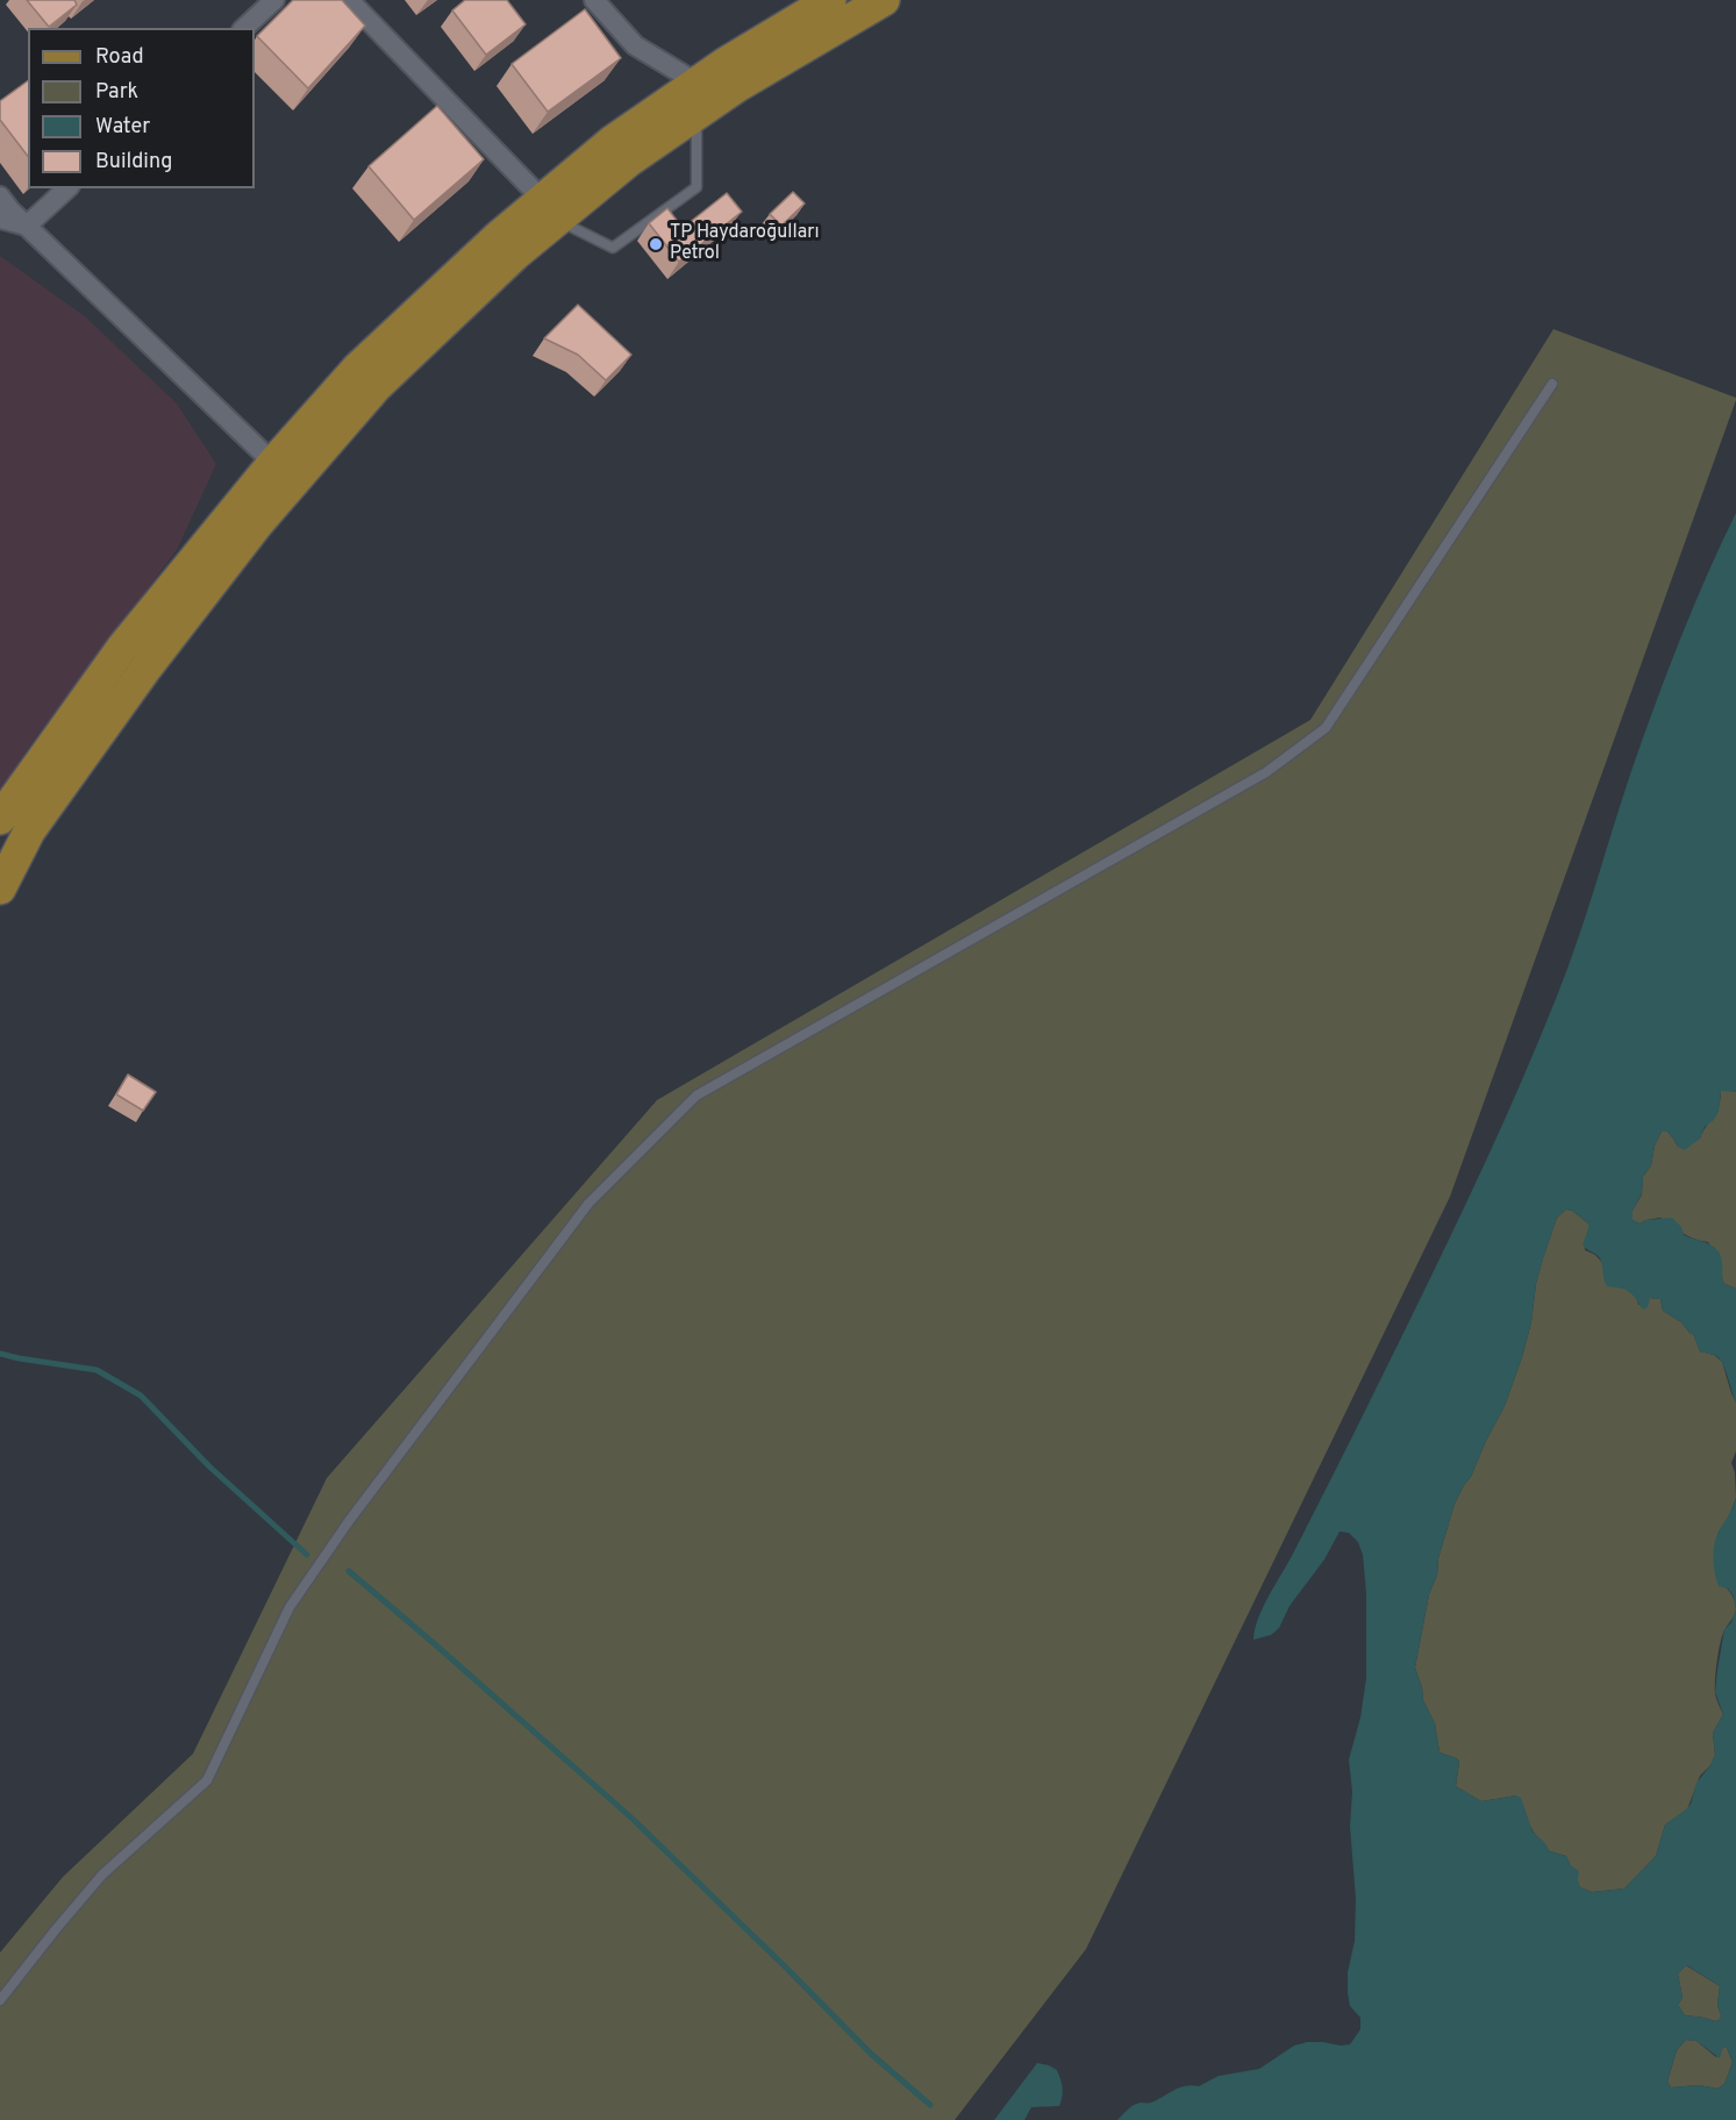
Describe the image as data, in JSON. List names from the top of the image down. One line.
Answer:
{"places":["TP Haydaroğulları Petrol"],"legend":["Road","Park","Water","Building"]}
